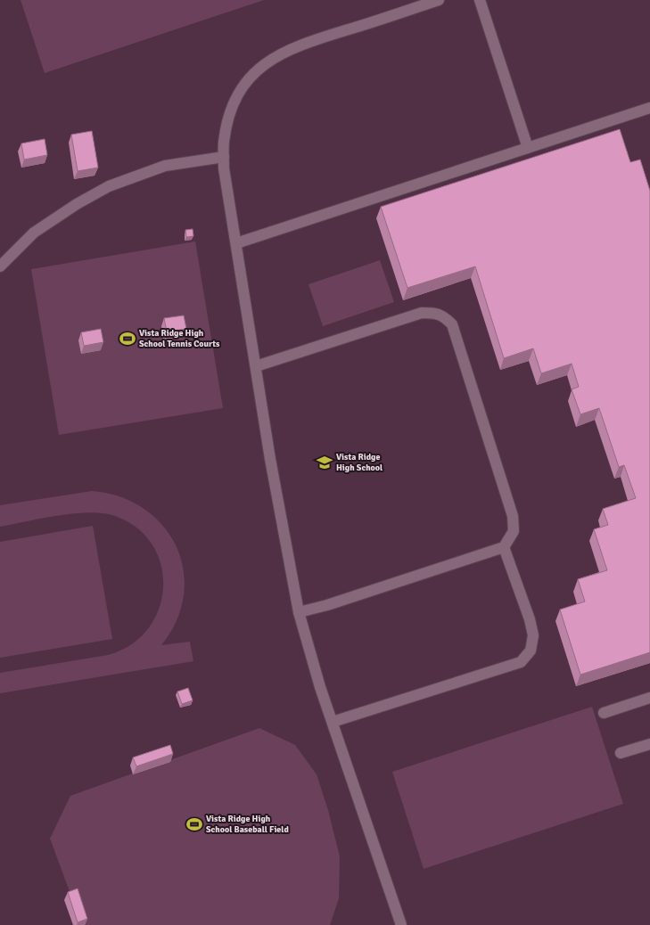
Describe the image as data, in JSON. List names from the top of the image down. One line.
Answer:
{"places":{"sports":["Vista Ridge High School Tennis Courts","Vista Ridge High School Baseball Field"],"school or university":["Vista Ridge High School"]}}
